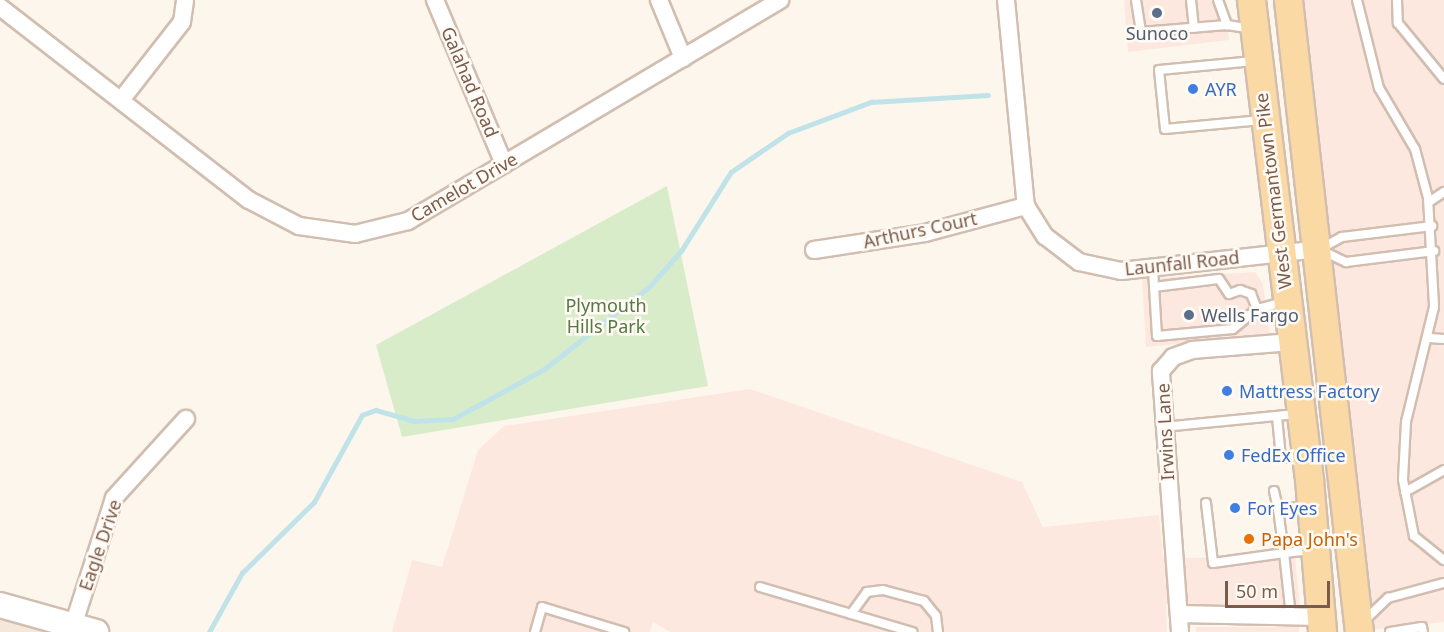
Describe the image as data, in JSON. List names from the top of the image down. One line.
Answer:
{"streets":{"main road":["West Germantown Pike"],"street":["Galahad Road","Camelot Drive","Arthurs Court","Launfall Road","Irwins Lane","Eagle Drive"]},"crossings":[["Galahad Road","Camelot Drive"],["West Germantown Pike","Launfall Road"],["West Germantown Pike","Irwins Lane"],["Arthurs Court","Launfall Road"]],"parks":["Plymouth Hills Park"],"places":["Sunoco","AYR","Wells Fargo","Mattress Factory","FedEx Office","For Eyes","Papa John's"],"scale_bar":"50 m"}
